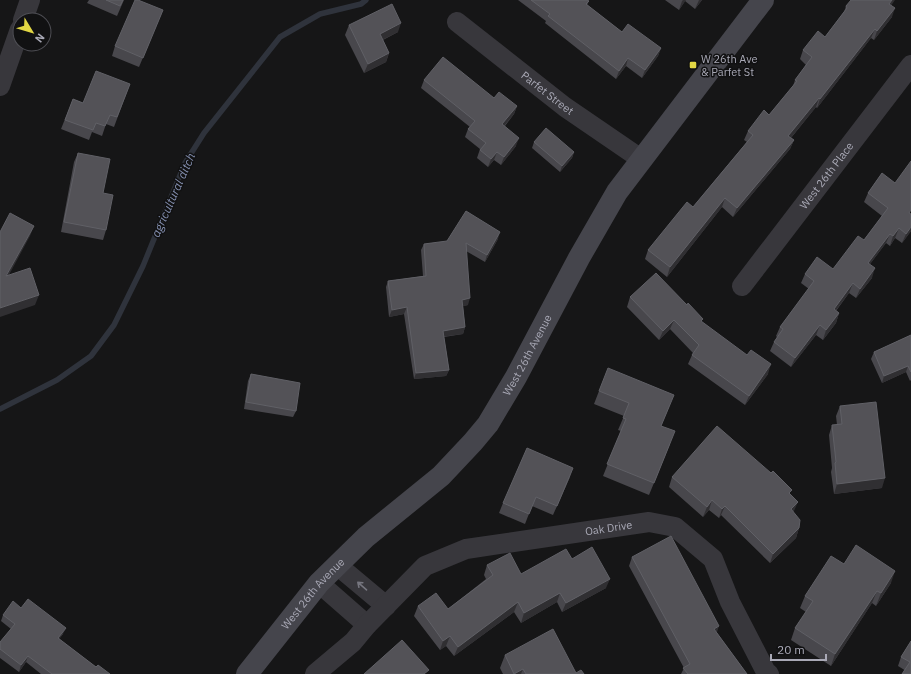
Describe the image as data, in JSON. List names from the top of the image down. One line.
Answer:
{"streets":{"street":["Parfet Street","West 26th Place","West 26th Avenue","Oak Drive"]},"crossings":[["Parfet Street","West 26th Avenue"]],"water":["agricultural ditch"],"places":{"transit":["W 26th Ave & Parfet St"]},"scale_bar":"20 m","north":"bottom right"}
